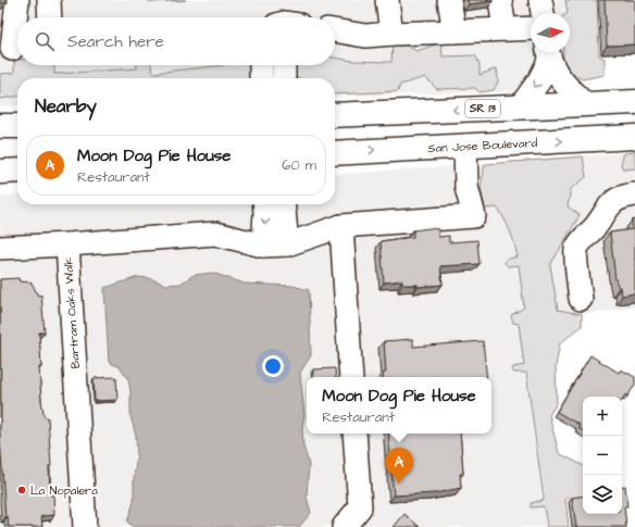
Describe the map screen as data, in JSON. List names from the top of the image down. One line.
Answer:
{"streets":{"main road":["SR 13","San Jose Boulevard"],"street":["Bartram Oaks Walk"]},"crossings":[["San Jose Boulevard","Bartram Oaks Walk"]],"places":["La Nopalera"],"north":"right","page":{"search":"Search here","heading":"Nearby","list":[{"mark":"A","name":"Moon Dog Pie House","note":"Restaurant","value":"60 m"}],"popup":["Moon Dog Pie House","Restaurant"],"map_buttons":["+","−"],"pins":"A"}}
